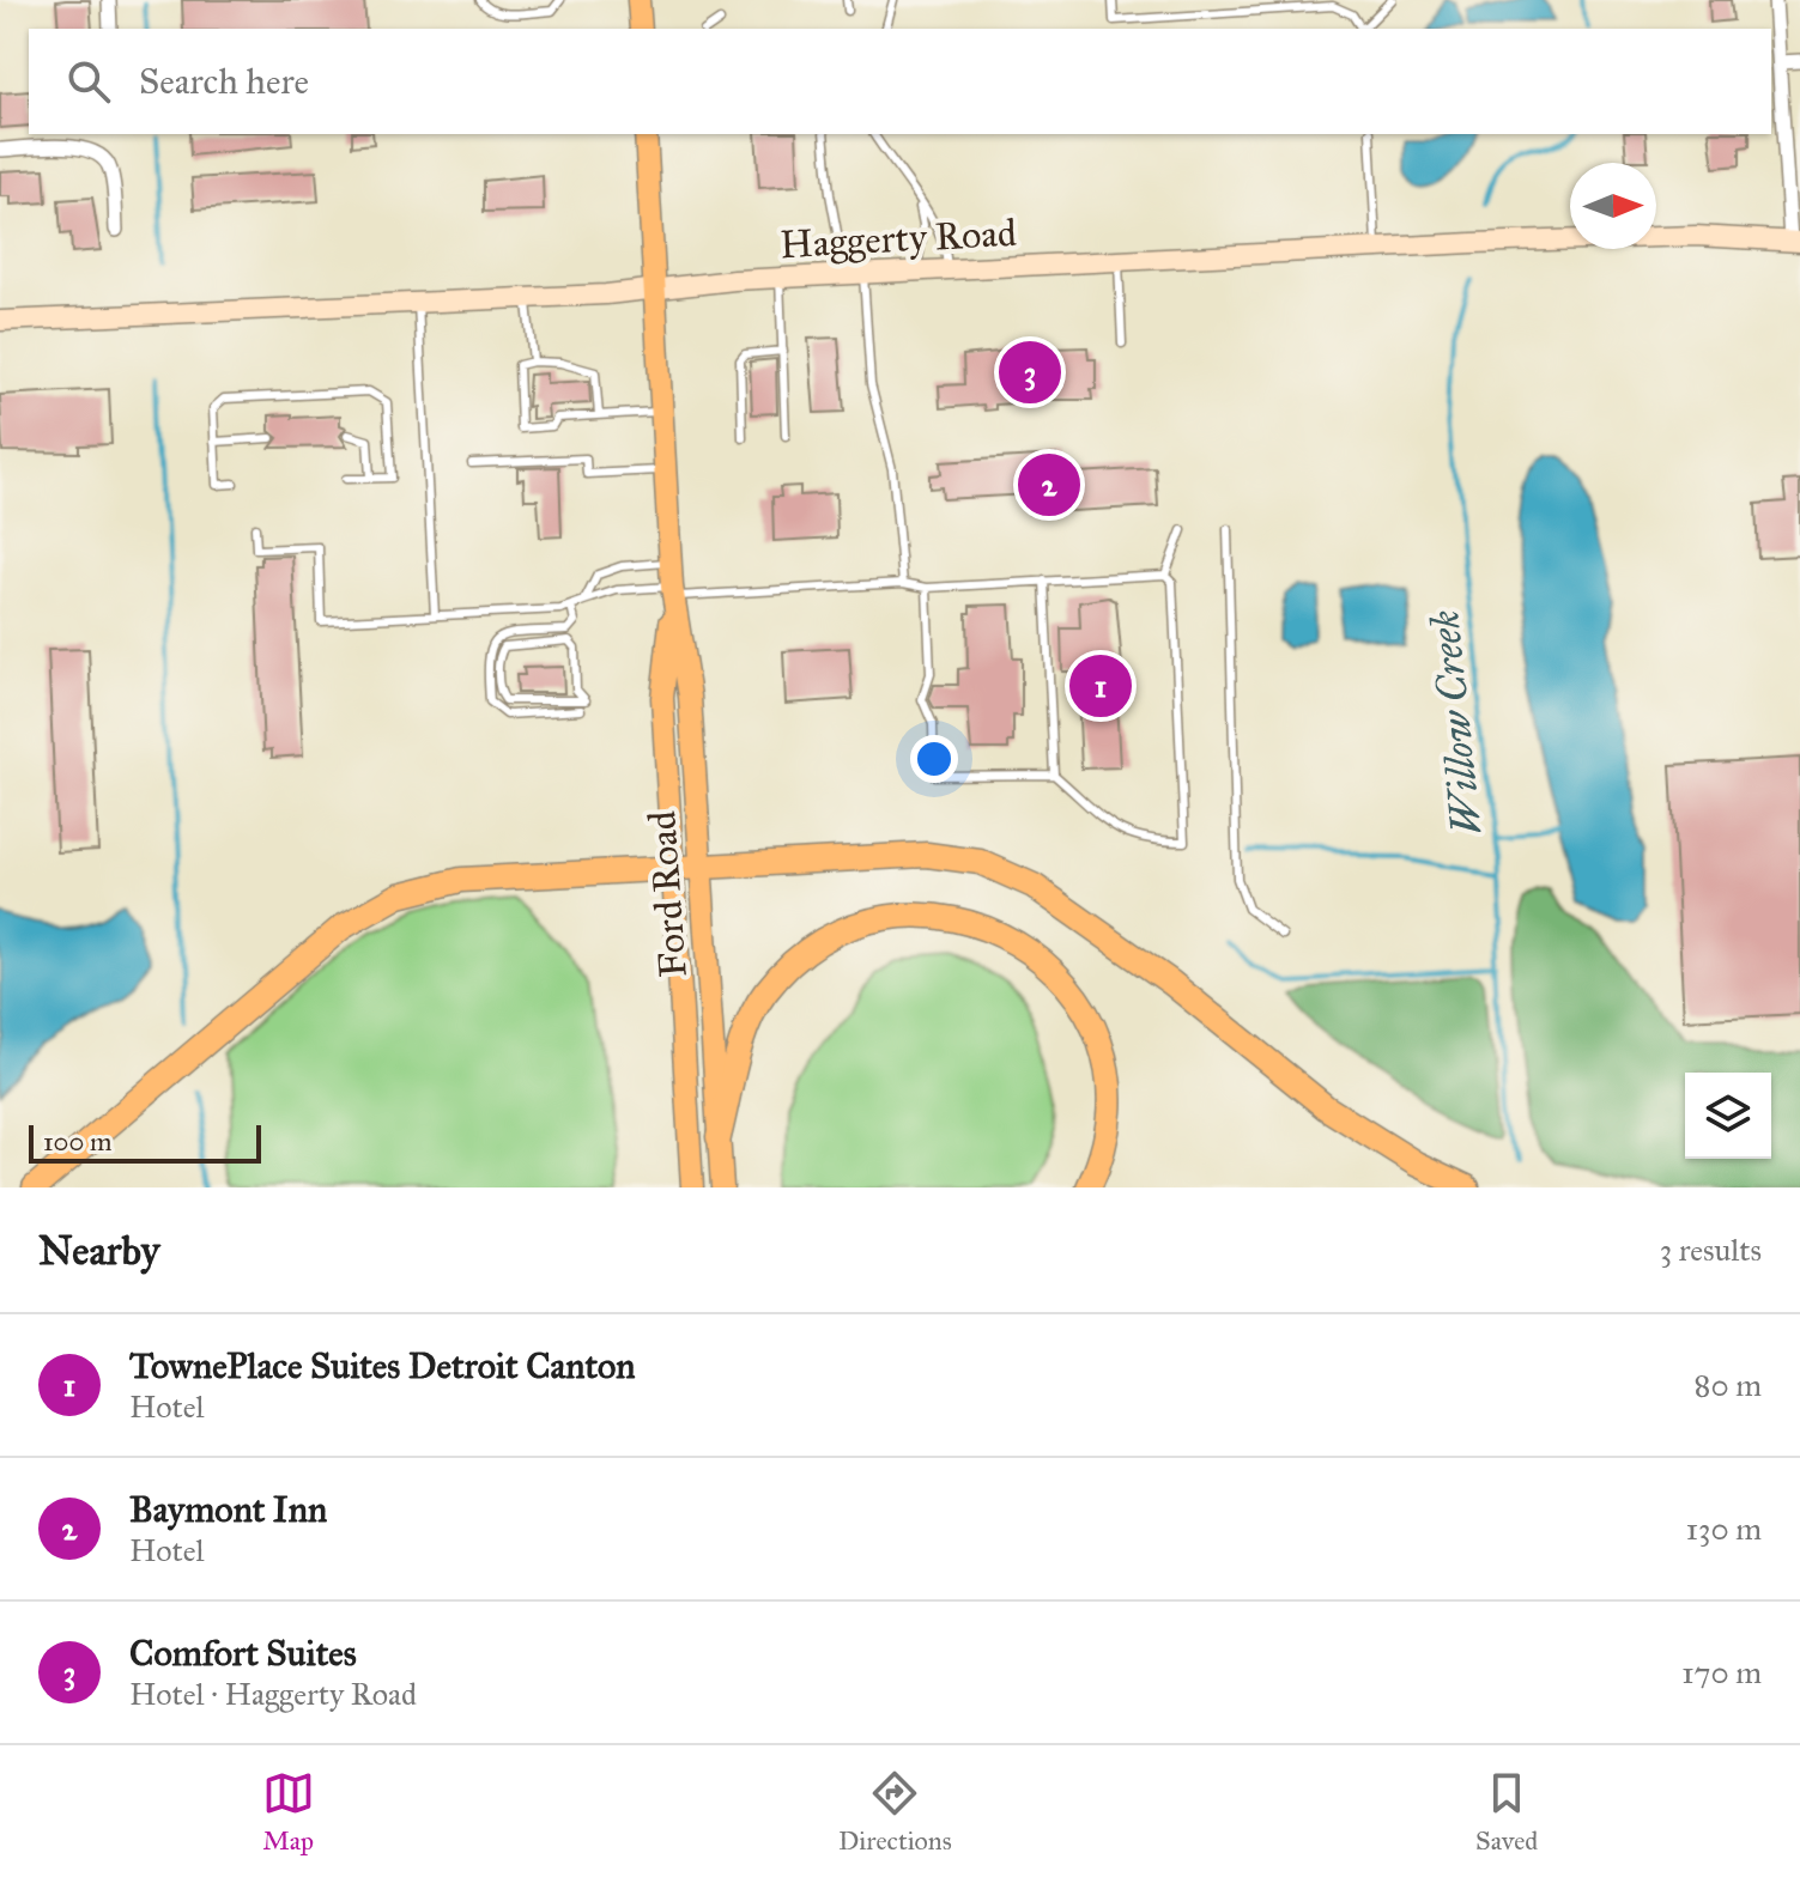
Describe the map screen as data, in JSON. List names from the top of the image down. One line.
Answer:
{"streets":{"main road":["Haggerty Road","Ford Road"]},"crossings":[["Haggerty Road","Ford Road"]],"water":["Willow Creek"],"scale_bar":"100 m","north":"right","page":{"search":"Search here","pins":["3","2","1"],"scale":"100 m","heading":["Nearby","3 results"],"list":[{"mark":"1","name":"TownePlace Suites Detroit Canton","note":"Hotel","value":"80 m"},{"mark":"2","name":"Baymont Inn","note":"Hotel","value":"130 m"},{"mark":"3","name":"Comfort Suites","note":"Hotel · Haggerty Road","value":"170 m"}],"nav":["Map","Directions","Saved"]}}
